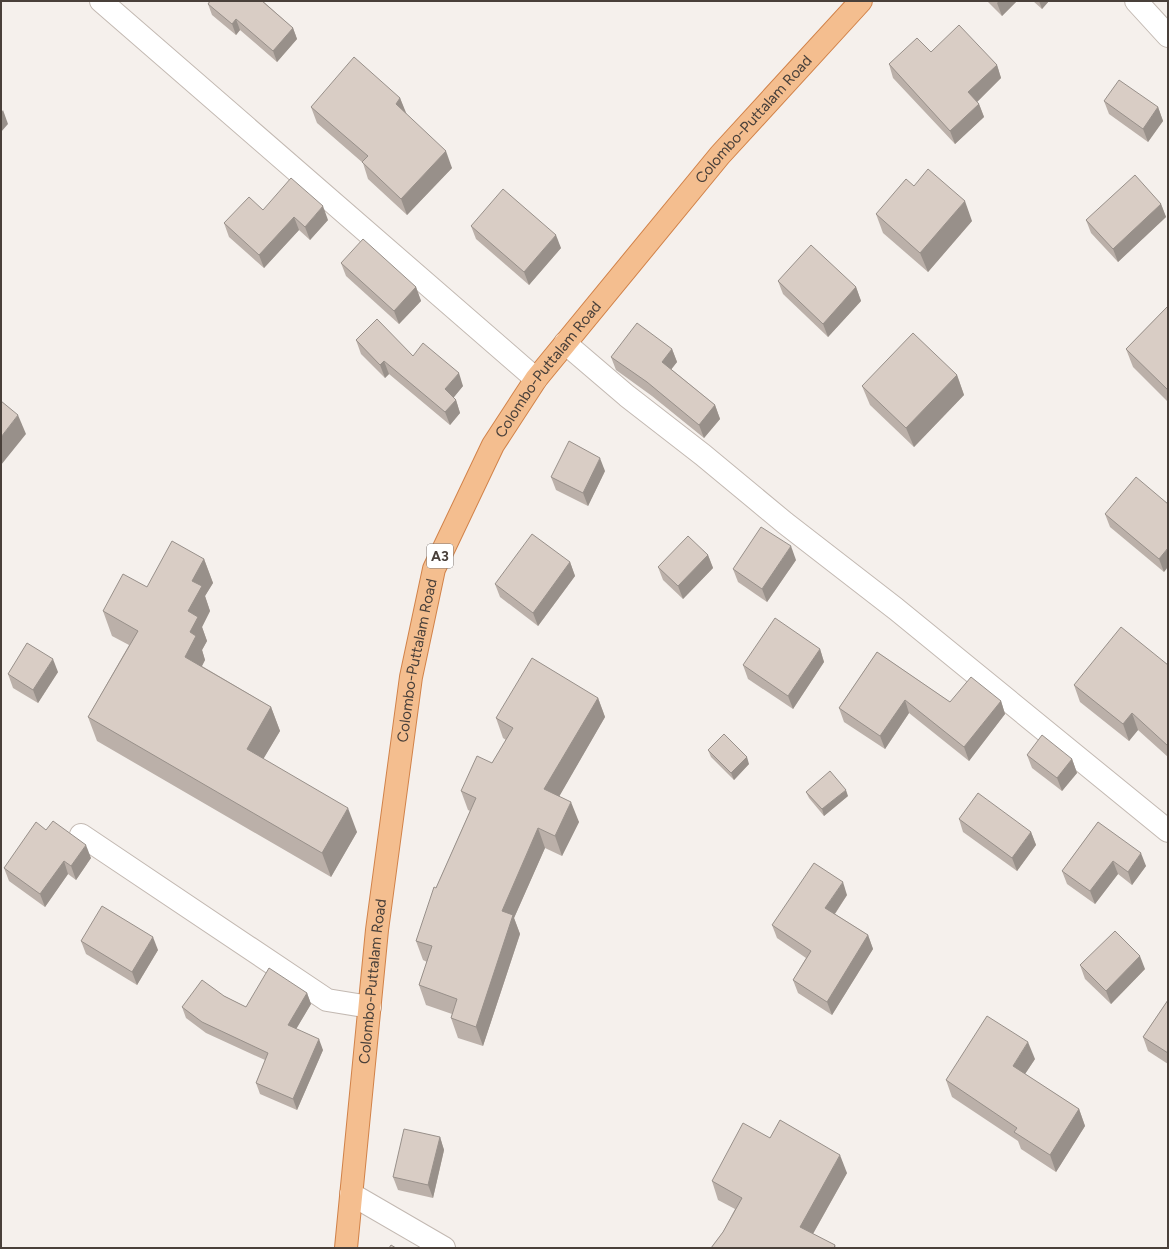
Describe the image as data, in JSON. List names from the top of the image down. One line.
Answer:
{"streets":{"highway":["Colombo-Puttalam Road","A3"]}}
